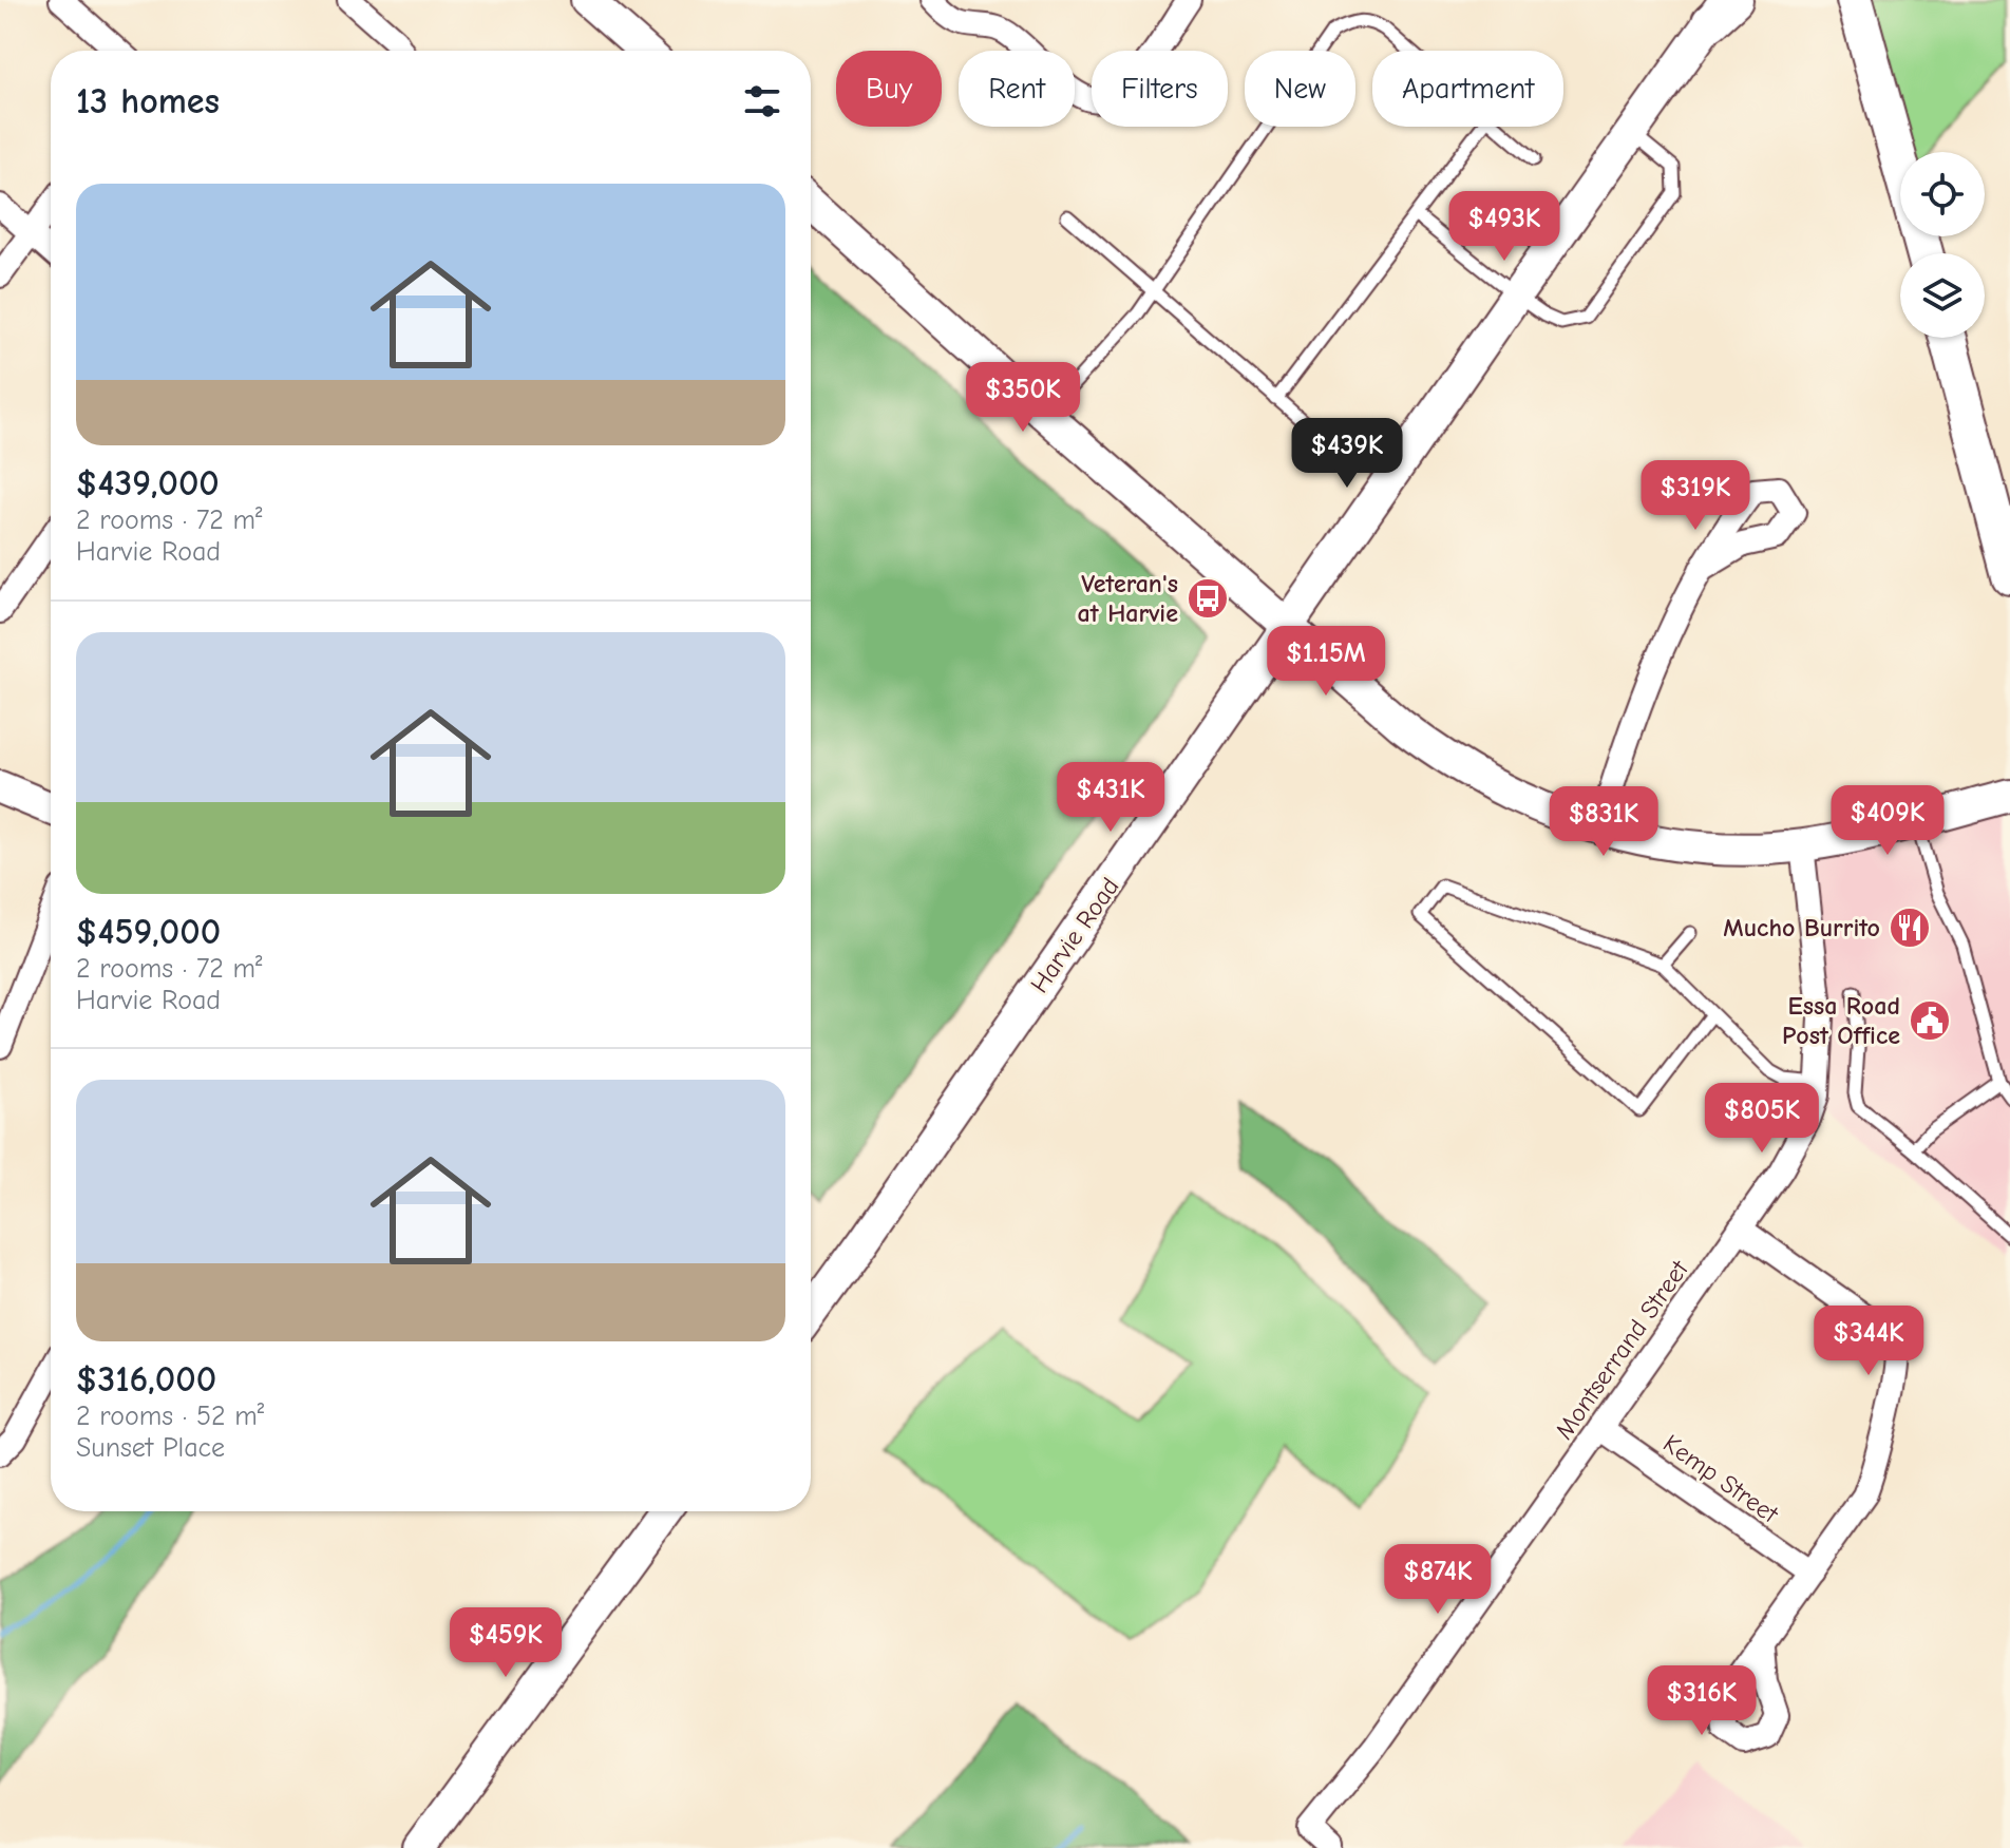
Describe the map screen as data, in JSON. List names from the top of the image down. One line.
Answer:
{"streets":{"street":["Harvie Road","Montserrand Street","Kemp Street"]},"crossings":[["Montserrand Street","Kemp Street"]],"places":{"bus stop":["Veteran's at Harvie"],"restaurant":["Mucho Burrito"],"public building":["Essa Road Post Office"]},"page":{"chip":["Buy","Rent","Filters","New","Apartment"],"heading":"13 homes","list":[{"name":"$439,000","note":"2 rooms · 72 m² · Harvie Road"},{"name":"$459,000","note":"2 rooms · 72 m² · Harvie Road"},{"name":"$316,000","note":"2 rooms · 52 m² · Sunset Place"}],"price":["$493K","$350K","$439K","$319K","$1.15M","$431K","$409K","$831K","$805K","$344K","$874K","$459K","$316K"]}}
